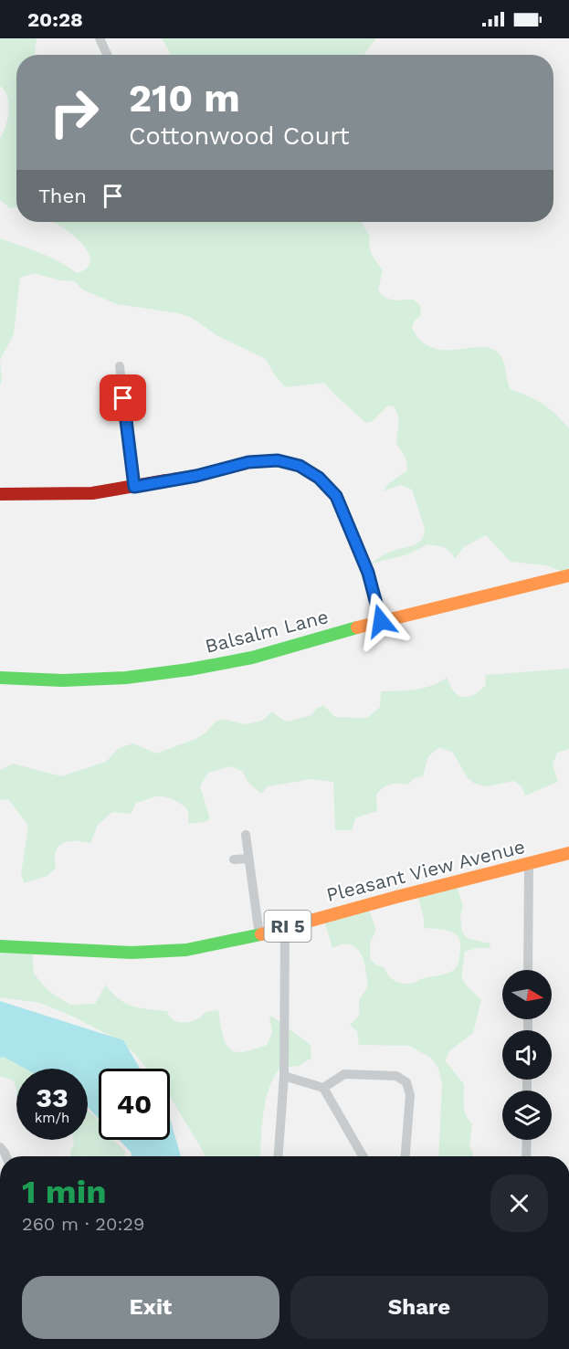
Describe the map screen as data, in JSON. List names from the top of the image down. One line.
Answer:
{"streets":{"street":["Balsalm Lane","Pleasant View Avenue","RI 5"]},"north":"right","page":{"status":"20:28","turn":["210 m","Cottonwood Court"],"then":"Then","speed":"33 km/h","limit":"40","heading":["1 min","260 m · 20:29"],"buttons":["Exit","Share"]}}
